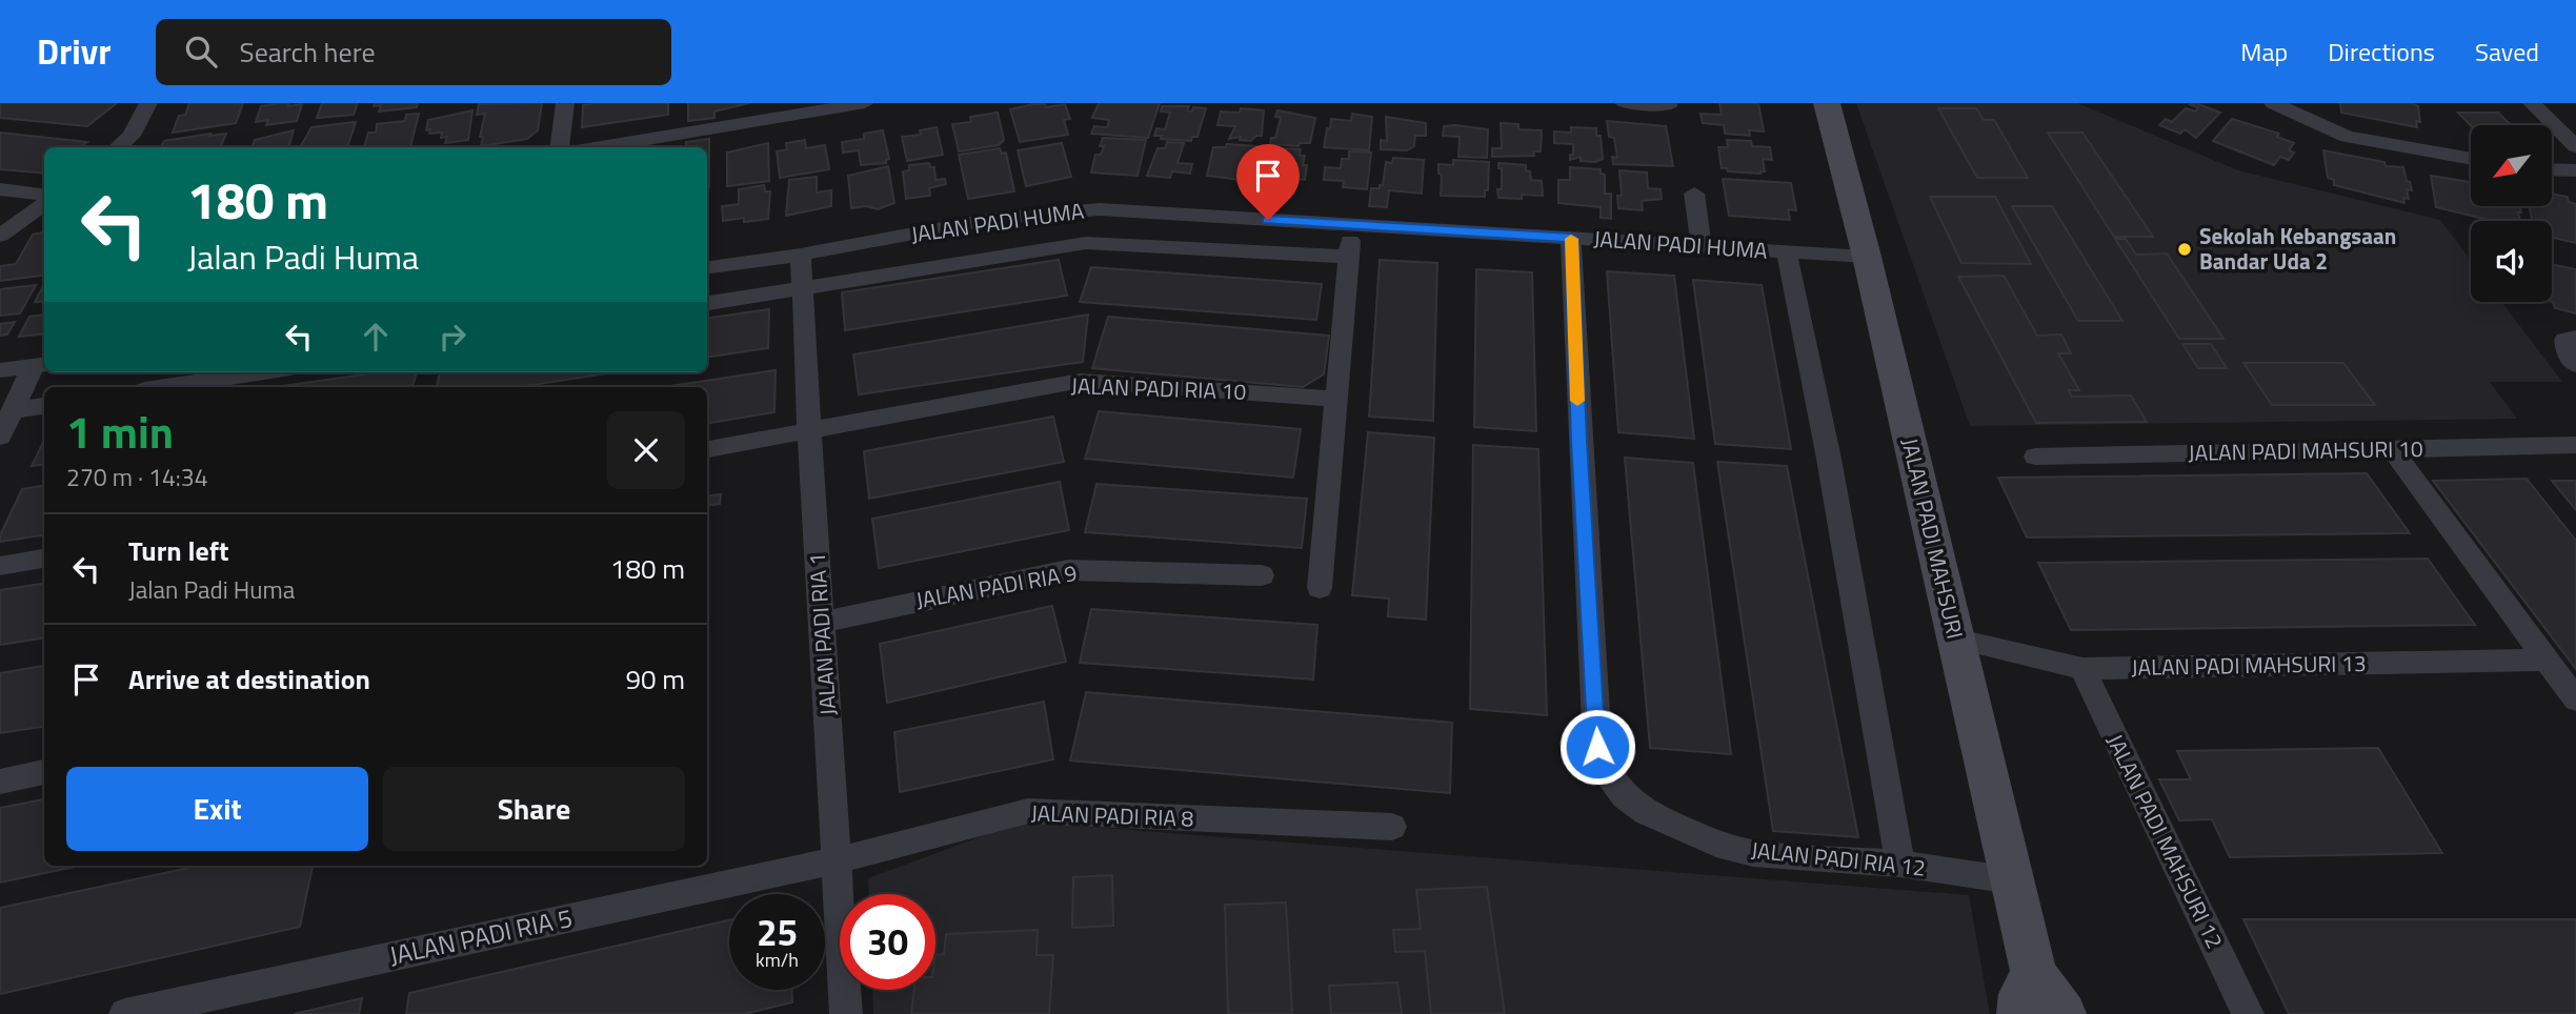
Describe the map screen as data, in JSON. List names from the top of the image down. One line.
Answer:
{"streets":{"main road":["JALAN PADI MAHSURI"],"street":["JALAN PADI HUMA","JALAN PADI RIA 10","JALAN PADI MAHSURI 10","JALAN PADI RIA 9","JALAN PADI RIA 1","JALAN PADI MAHSURI 13","JALAN PADI RIA 8","JALAN PADI MAHSURI 12","JALAN PADI RIA 12","JALAN PADI RIA 5"]},"crossings":[["JALAN PADI HUMA","JALAN PADI MAHSURI"],["JALAN PADI HUMA","JALAN PADI RIA 1"],["JALAN PADI HUMA","JALAN PADI RIA 12"],["JALAN PADI RIA 10","JALAN PADI RIA 1"],["JALAN PADI MAHSURI","JALAN PADI MAHSURI 13"],["JALAN PADI MAHSURI","JALAN PADI RIA 12"],["JALAN PADI RIA 9","JALAN PADI RIA 1"],["JALAN PADI RIA 1","JALAN PADI RIA 8"],["JALAN PADI RIA 1","JALAN PADI RIA 5"],["JALAN PADI MAHSURI 13","JALAN PADI MAHSURI 12"],["JALAN PADI RIA 8","JALAN PADI RIA 5"]],"places":["Sekolah Kebangsaan Bandar Uda 2"],"north":"bottom left","page":{"header":"Drivr","search":"Search here","nav":["Map","Directions","Saved"],"turn":["180 m","Jalan Padi Huma"],"heading":["1 min","270 m · 14:34"],"list":[{"name":"Turn left","note":"Jalan Padi Huma","value":"180 m"},{"name":"Arrive at destination","value":"90 m"}],"buttons":["Exit","Share"],"speed":"25 km/h","limit":"30"}}
